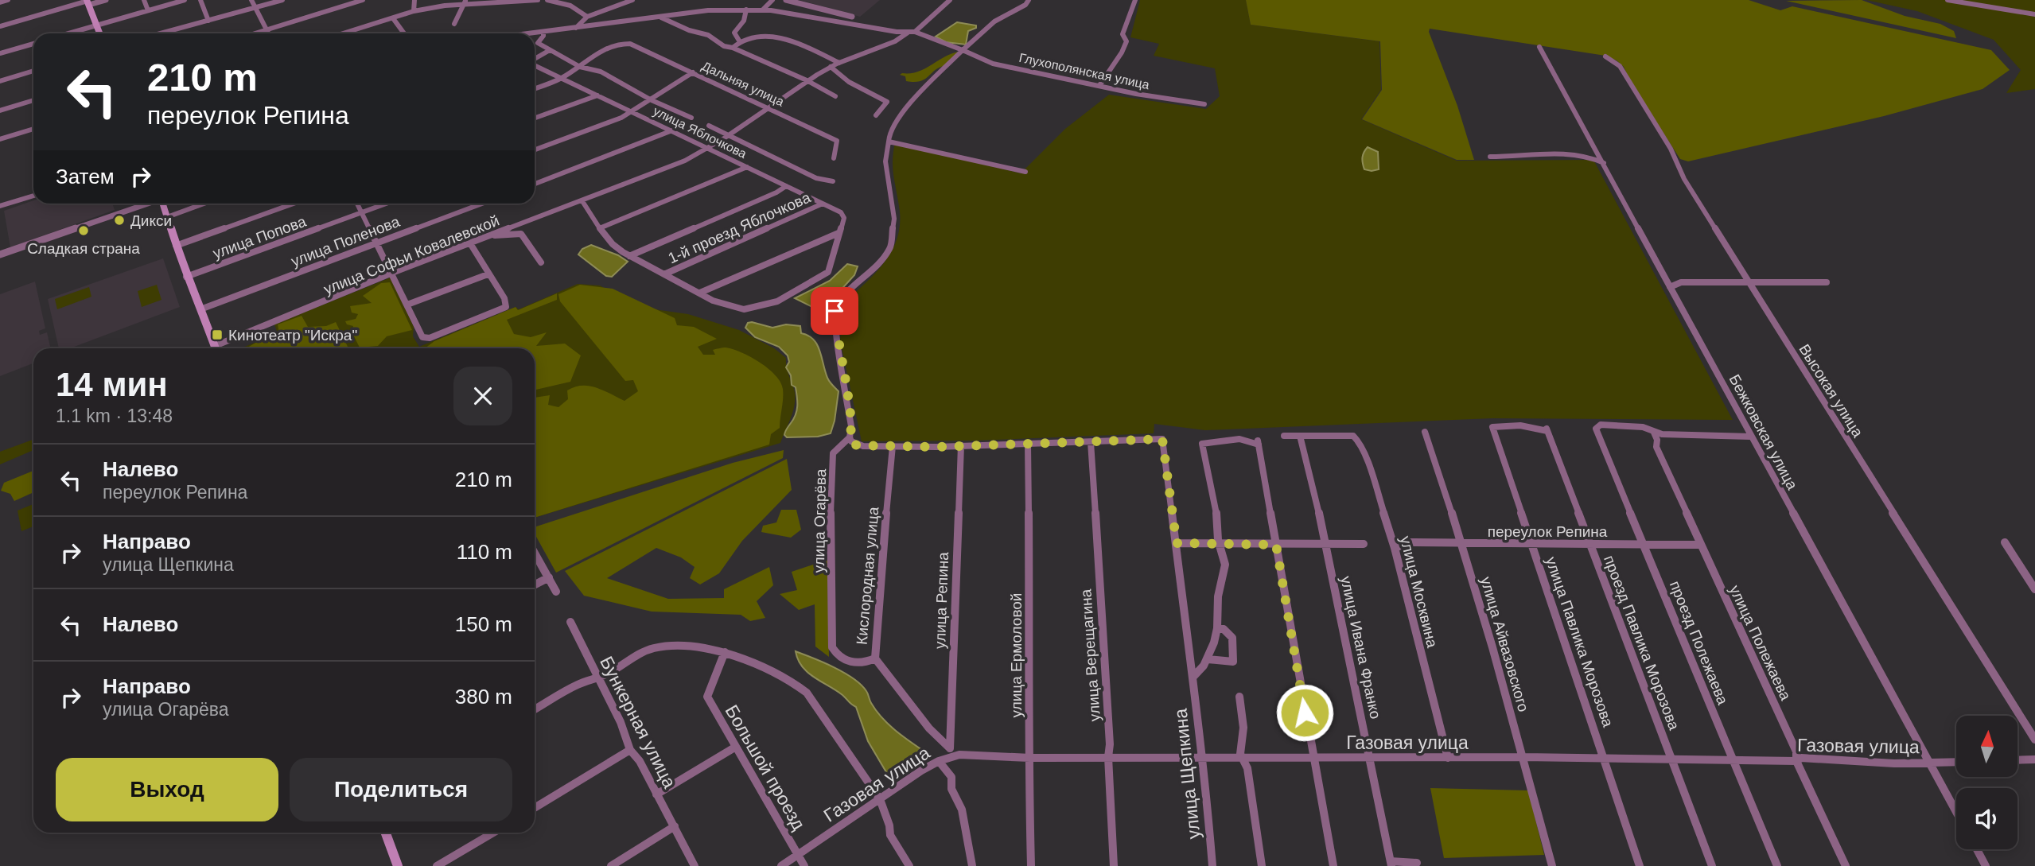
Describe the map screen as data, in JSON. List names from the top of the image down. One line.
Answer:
{"streets":{"street":["Глухополянская улица","Дальняя улица","улица Яблочкова","1-й проезд Яблочкова","улица Попова","улица Поленова","улица Софьи Ковалевской","Высокая улица","Бежковская улица","улица Огарёва","переулок Репина","Кислородная улица","улица Москвина","улица Репина","улица Павлика Морозова","проезд Павлика Морозова","проезд Полежаева","улица Полежаева","улица Айвазовского","улица Ивана Франко","улица Ермоловой","улица Верещагина","Бункерная улица","Газовая улица","Большой проезд","улица Щепкина"]},"crossings":[["Глухополянская улица","улица Софьи Ковалевской"],["Дальняя улица","улица Яблочкова"],["Дальняя улица","улица Софьи Ковалевской"],["улица Яблочкова","1-й проезд Яблочкова"],["улица Яблочкова","улица Софьи Ковалевской"],["Бежковская улица","Газовая улица"],["улица Огарёва","Кислородная улица"],["переулок Репина","улица Москвина"],["переулок Репина","улица Павлика Морозова"],["переулок Репина","проезд Павлика Морозова"],["переулок Репина","проезд Полежаева"],["переулок Репина","улица Полежаева"],["переулок Репина","улица Айвазовского"],["Кислородная улица","улица Репина"],["Кислородная улица","Газовая улица"],["улица Москвина","улица Ивана Франко"],["улица Москвина","Газовая улица"],["улица Репина","Газовая улица"],["улица Павлика Морозова","проезд Павлика Морозова"],["улица Павлика Морозова","Газовая улица"],["проезд Павлика Морозова","Газовая улица"],["проезд Полежаева","улица Полежаева"],["проезд Полежаева","Газовая улица"],["улица Полежаева","Газовая улица"],["улица Айвазовского","Газовая улица"],["улица Ивана Франко","Газовая улица"],["улица Ермоловой","Газовая улица"],["улица Верещагина","Газовая улица"],["улица Верещагина","улица Щепкина"],["Газовая улица","Большой проезд"],["Газовая улица","улица Щепкина"]],"places":{"other":["Дикси","Сладкая страна"],"transit":["Кинотеатр \"Искра\""]},"north":"top","page":{"turn":["210 m","переулок Репина"],"then":"Затем","heading":["14 мин","1.1 km · 13:48"],"list":[{"name":"Налево","note":"переулок Репина","value":"210 m"},{"name":"Направо","note":"улица Щепкина","value":"110 m"},{"name":"Налево","value":"150 m"},{"name":"Направо","note":"улица Огарёва","value":"380 m"}],"buttons":["Выход","Поделиться"]}}
